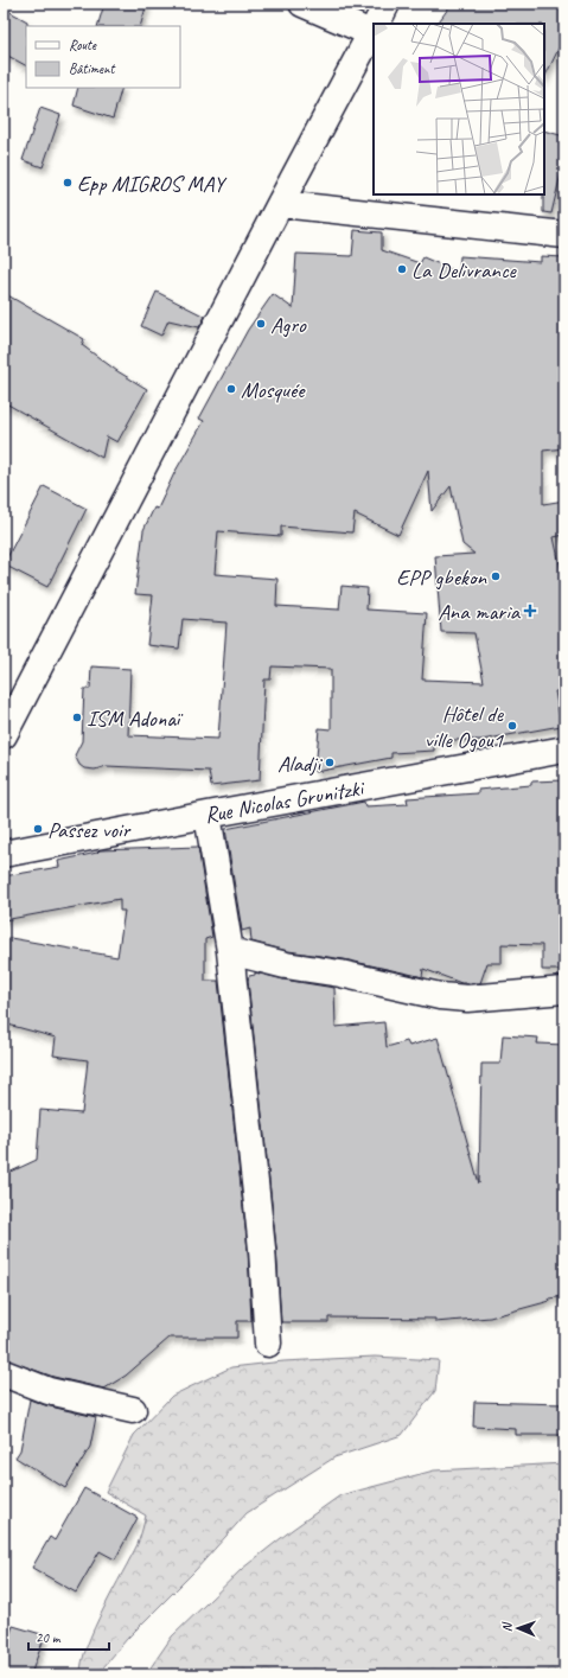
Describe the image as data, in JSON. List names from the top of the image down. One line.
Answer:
{"streets":{"street":["Rue Nicolas Grunitzki"]},"places":{"other":["Epp MIGROS MAY","La Delivrance","Agro","Mosquée","EPP gbekon","ISM Adonaï","Hôtel de ville Ogou1","Aladji","Passez voir"],"health":["Ana maria"]},"legend":["Route","Bâtiment"],"scale_bar":"20 m","north":"left"}
